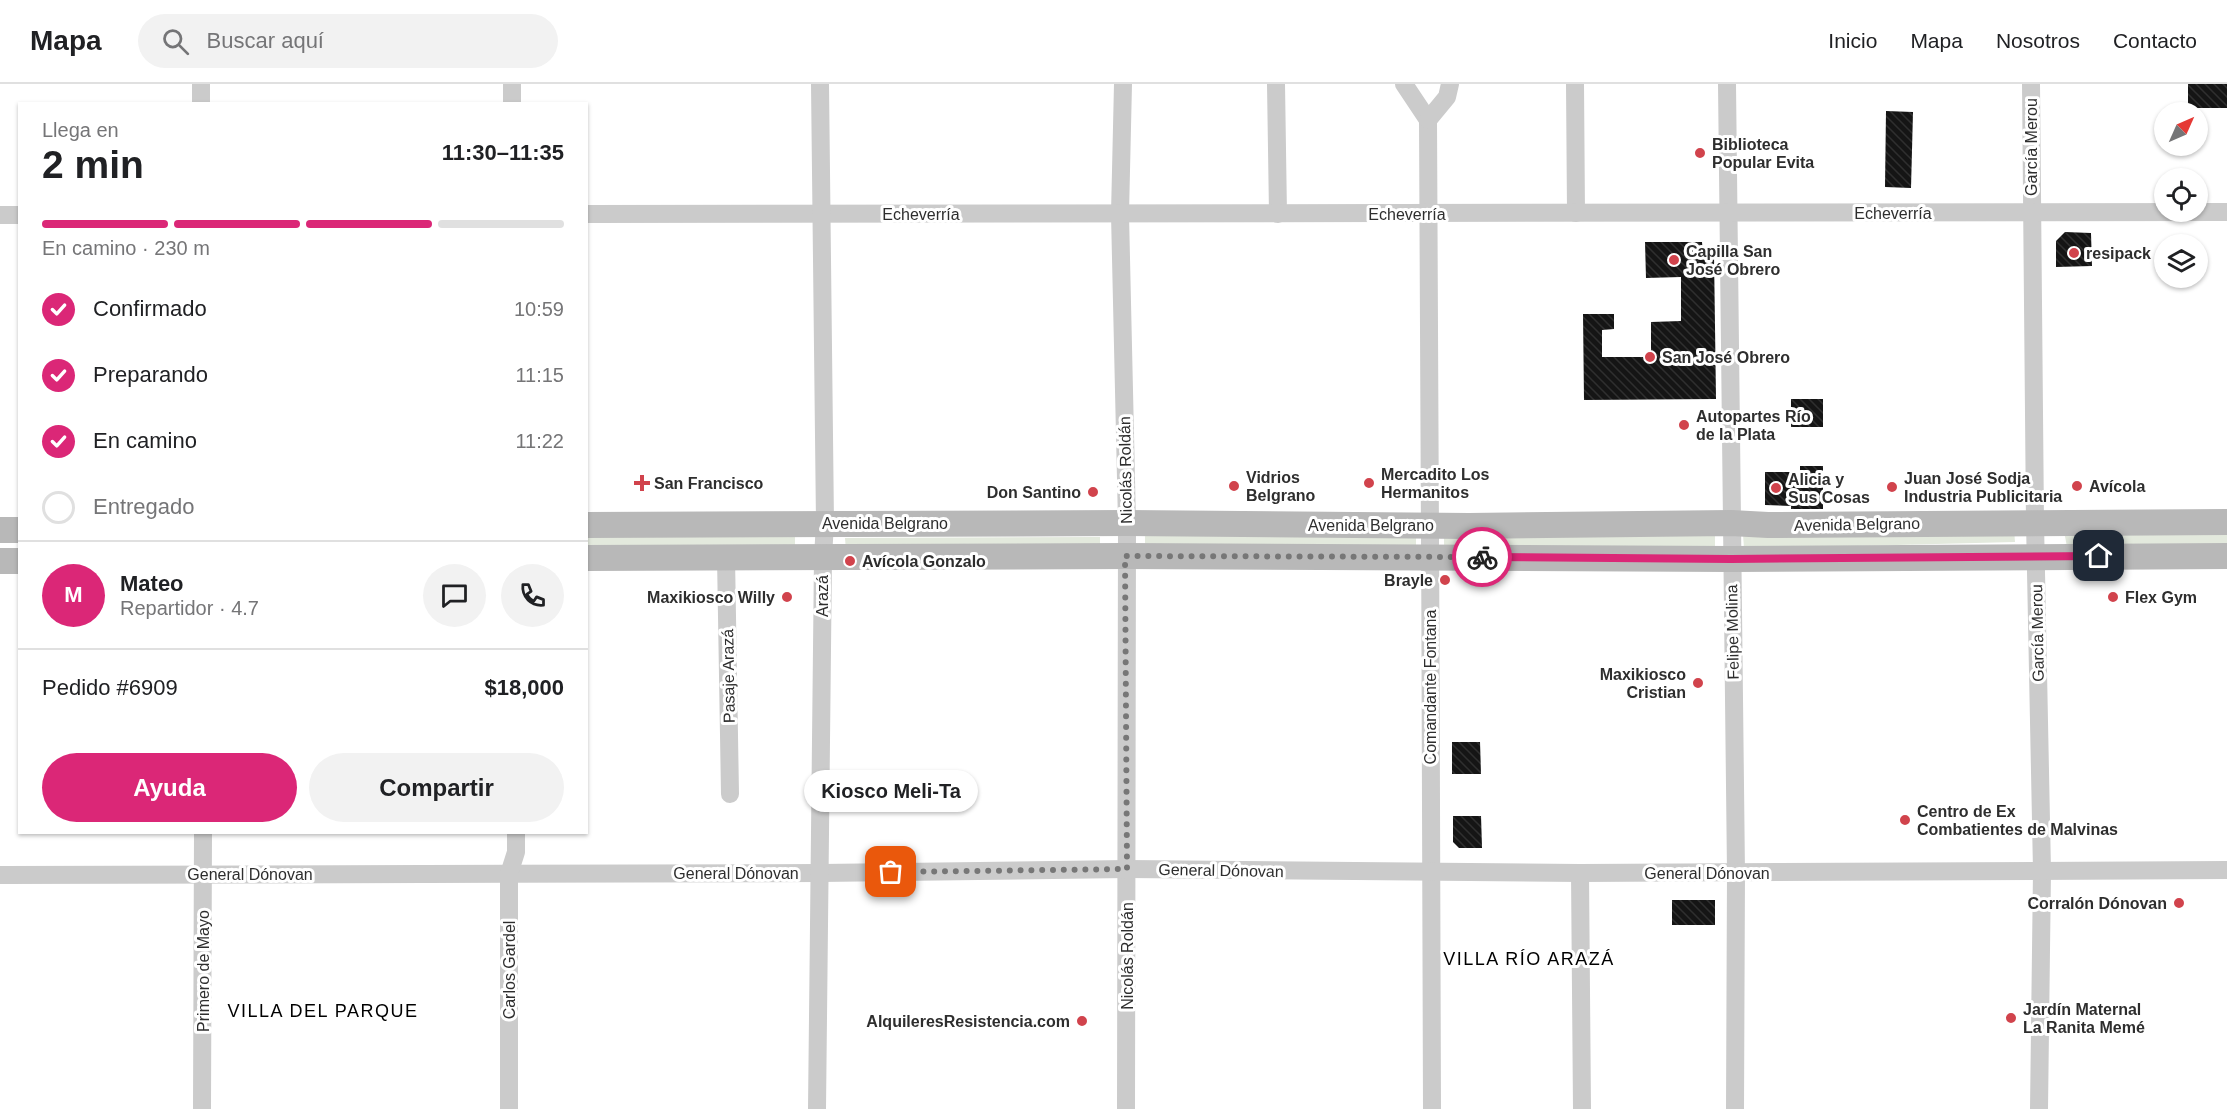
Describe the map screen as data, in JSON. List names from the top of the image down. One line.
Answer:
{"streets":{"main road":["Avenida Belgrano"],"street":["García Merou","Echeverría","Nicolás Roldán","Arazá","Felipe Molina","Pasaje Arazá","Comandante Fontana","General Dónovan","Carlos Gardel","Primero de Mayo"]},"crossings":[["García Merou","Echeverría"],["García Merou","Avenida Belgrano"],["García Merou","General Dónovan"],["Echeverría","Nicolás Roldán"],["Echeverría","Arazá"],["Echeverría","Felipe Molina"],["Echeverría","Comandante Fontana"],["Nicolás Roldán","Avenida Belgrano"],["Nicolás Roldán","General Dónovan"],["Avenida Belgrano","Arazá"],["Avenida Belgrano","Felipe Molina"],["Avenida Belgrano","Pasaje Arazá"],["Avenida Belgrano","Comandante Fontana"],["Arazá","General Dónovan"],["Felipe Molina","General Dónovan"],["Comandante Fontana","General Dónovan"],["General Dónovan","Carlos Gardel"],["General Dónovan","Primero de Mayo"]],"districts":["VILLA RÍO ARAZÁ","VILLA DEL PARQUE"],"places":{"other":["Biblioteca Popular Evita","resipack","Capilla San José Obrero","San José Obrero","Autopartes Río de la Plata","Mercadito Los Hermanitos","Vidrios Belgrano","Avícola","Juan José Sodja Industria Publicitaria","Alicia y Sus Cosas","Don Santino","Avícola Gonzalo","Brayle","Maxikiosco Willy","Flex Gym","Maxikiosco Cristian","Centro de Ex Combatientes de Malvinas","Kiosco Meli-Ta","Corralón Dónovan","Jardín Maternal La Ranita Memé","AlquileresResistencia.com"],"health":["San Francisco"]},"north":"top right","page":{"header":"Mapa","search":"Buscar aquí","nav":["Inicio","Mapa","Nosotros","Contacto"],"heading":["2 min","Llega en","11:30–11:35"],"panel":["Mateo","Repartidor · 4.7","Pedido #6909","$18,000"],"bar":"En camino · 230 m","list":[["Confirmado","10:59"],["Preparando","11:15"],["En camino","11:22"],"Entregado"],"round":"M","buttons":["Ayuda","Compartir"],"bubble":"Kiosco Meli-Ta"}}
